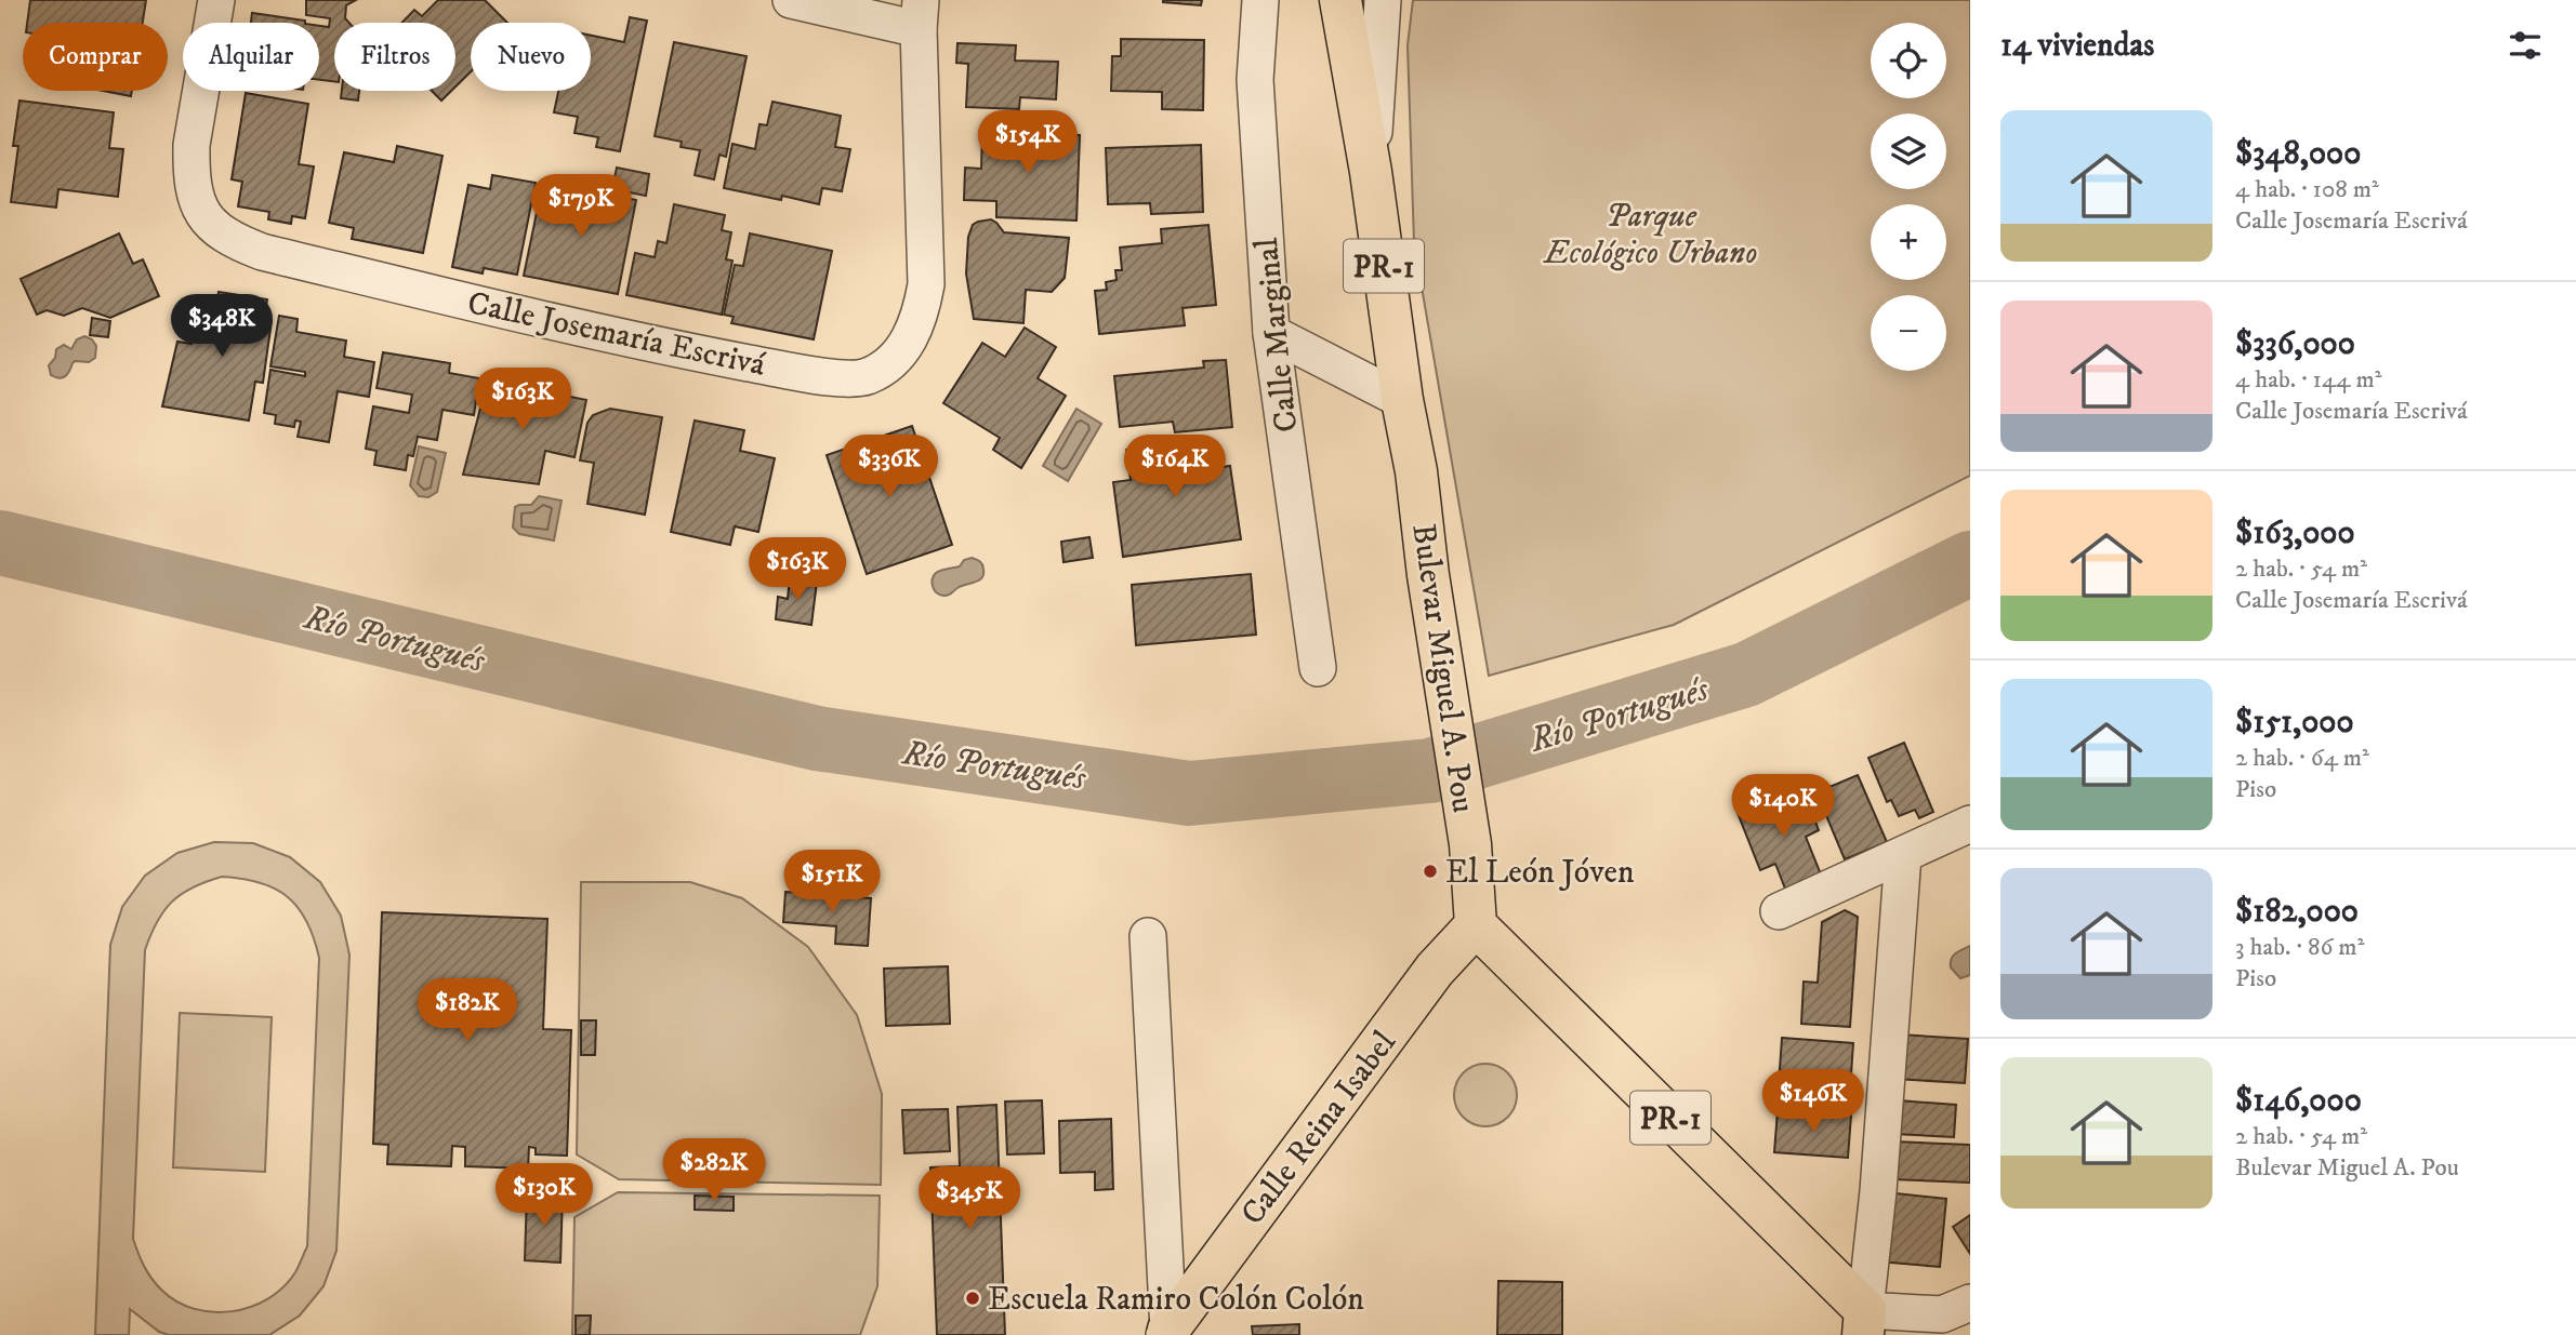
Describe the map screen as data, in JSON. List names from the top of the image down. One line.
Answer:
{"streets":{"main road":["PR-1","Bulevar Miguel A. Pou","Calle Reina Isabel"],"street":["Calle Josemaría Escrivá","Calle Marginal"]},"crossings":[["PR-1","Bulevar Miguel A. Pou"],["PR-1","Calle Reina Isabel"],["Bulevar Miguel A. Pou","Calle Reina Isabel"]],"water":["Río Portugués"],"parks":["Parque Ecológico Urbano"],"places":["El León Jóven","Escuela Ramiro Colón Colón"],"page":{"heading":"14 viviendas","map_buttons":["+","−"],"chip":["Comprar","Alquilar","Filtros","Nuevo"],"list":[{"name":"$348,000","note":"4 hab. · 108 m² · Calle Josemaría Escrivá"},{"name":"$336,000","note":"4 hab. · 144 m² · Calle Josemaría Escrivá"},{"name":"$163,000","note":"2 hab. · 54 m² · Calle Josemaría Escrivá"},{"name":"$151,000","note":"2 hab. · 64 m² · Piso"},{"name":"$182,000","note":"3 hab. · 86 m² · Piso"},{"name":"$146,000","note":"2 hab. · 54 m² · Bulevar Miguel A. Pou"}],"price":["$154K","$179K","$348K","$163K","$336K","$164K","$163K","$140K","$151K","$182K","$146K","$282K","$130K","$345K"]}}
